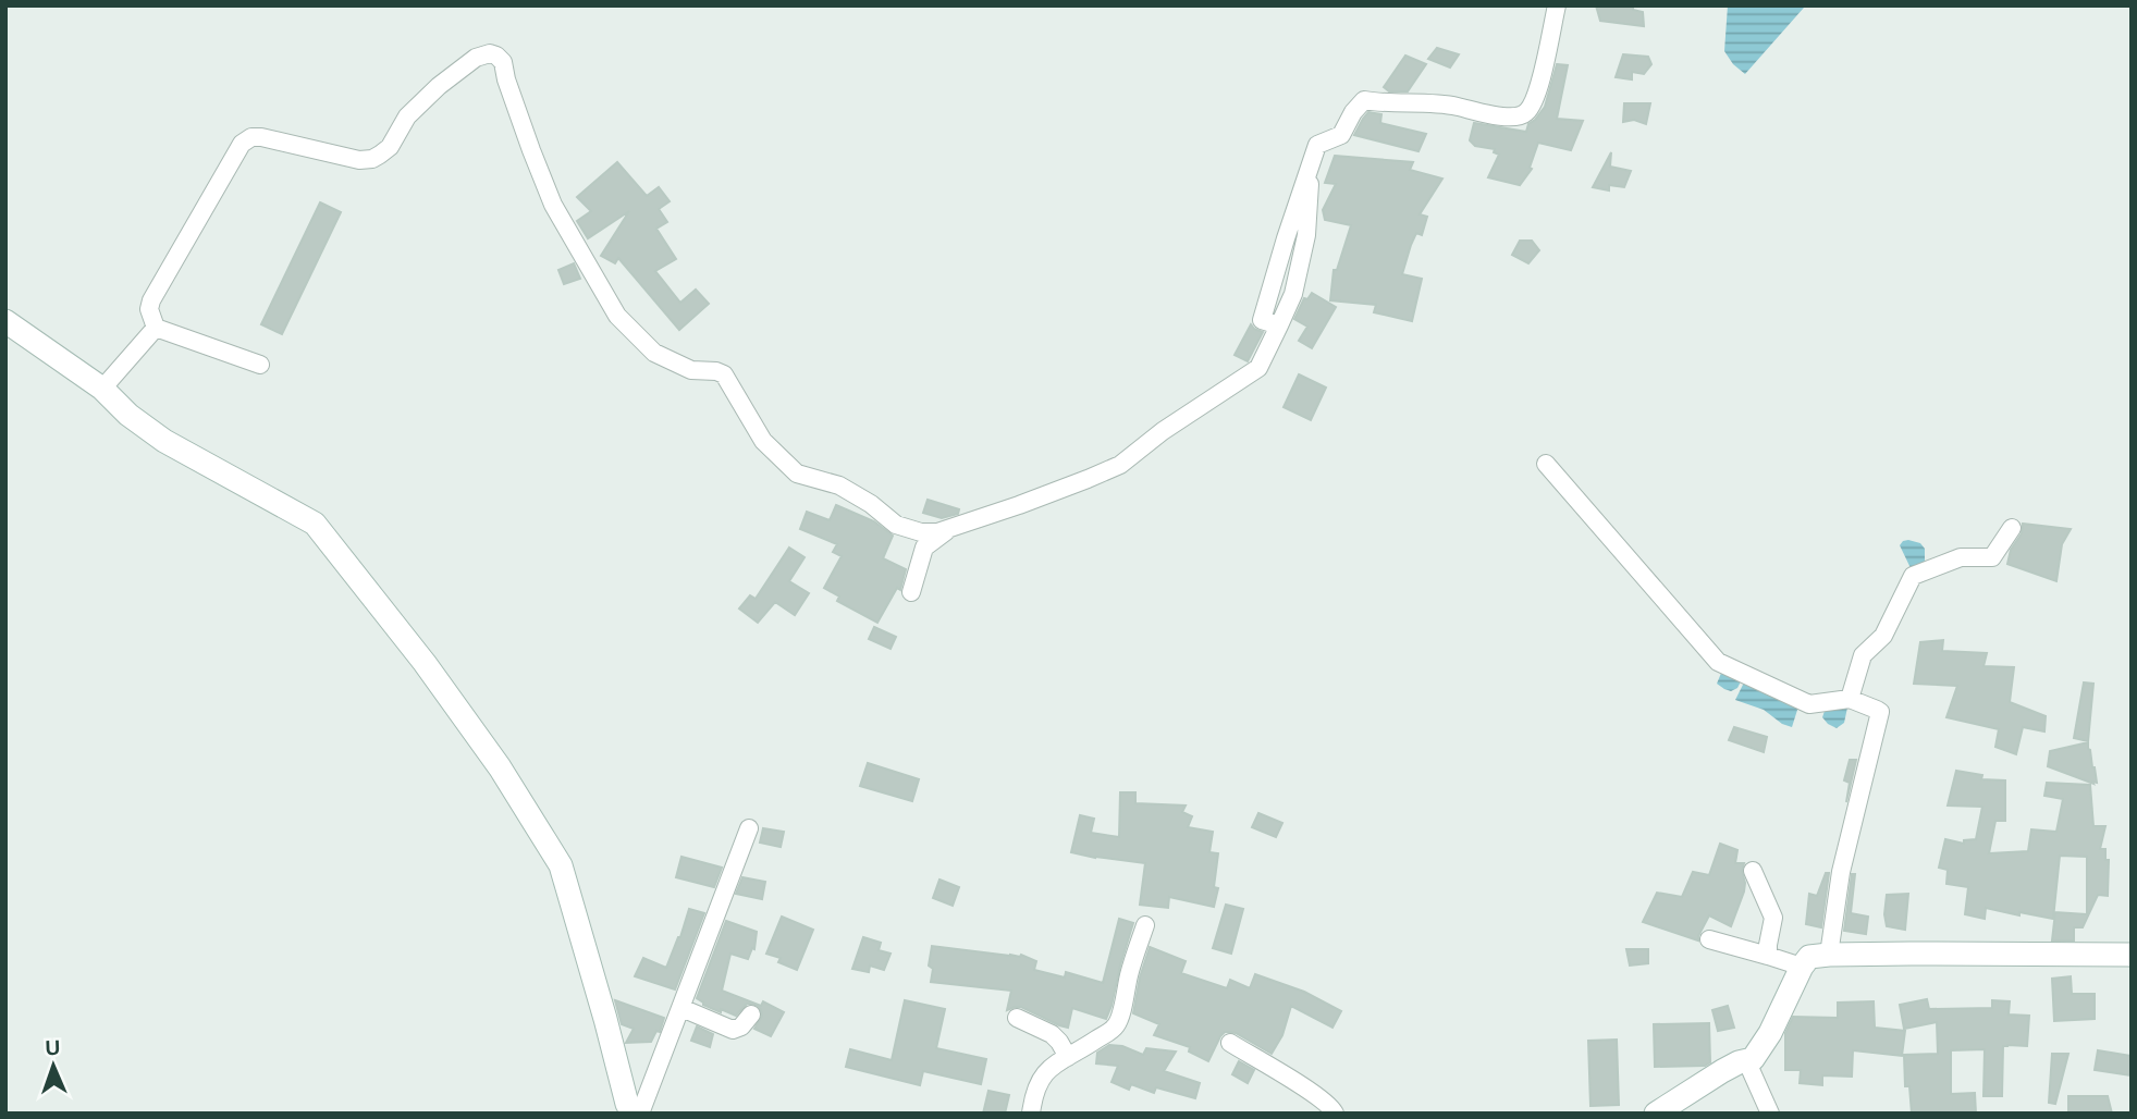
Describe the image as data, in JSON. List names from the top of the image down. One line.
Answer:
{"north":"top"}
